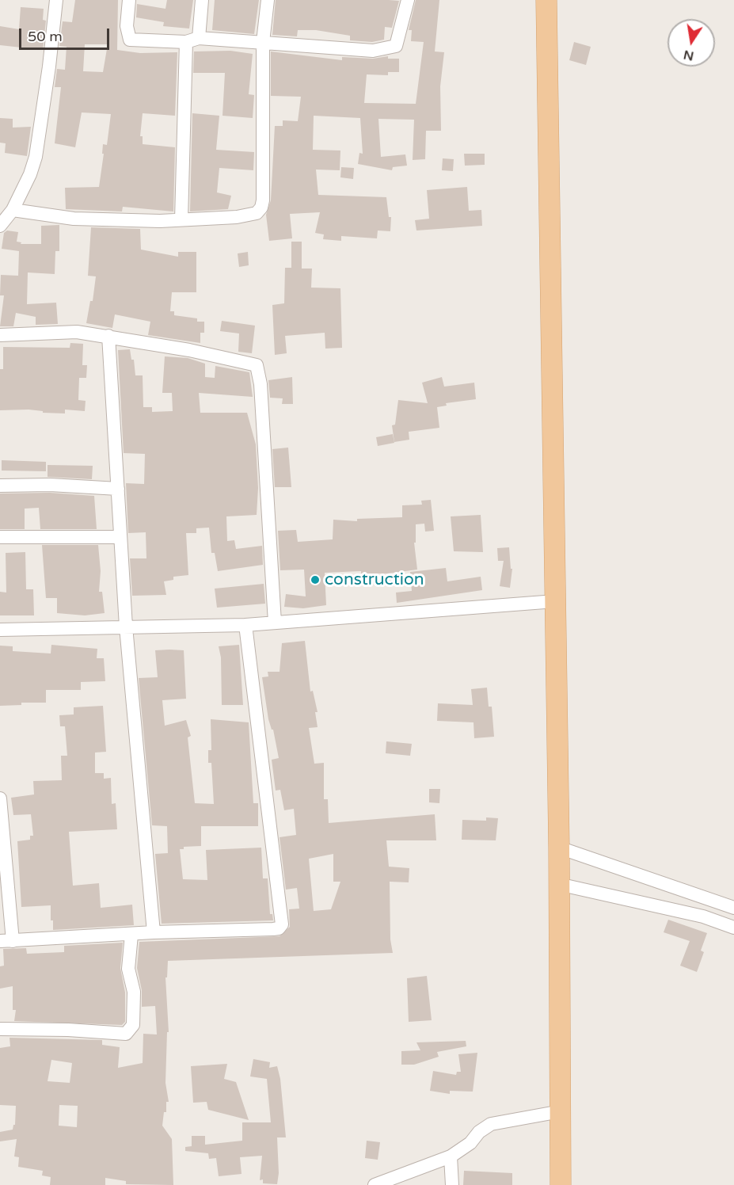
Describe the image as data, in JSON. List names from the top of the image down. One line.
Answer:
{"places":["construction"],"scale_bar":"50 m","north":"bottom"}
